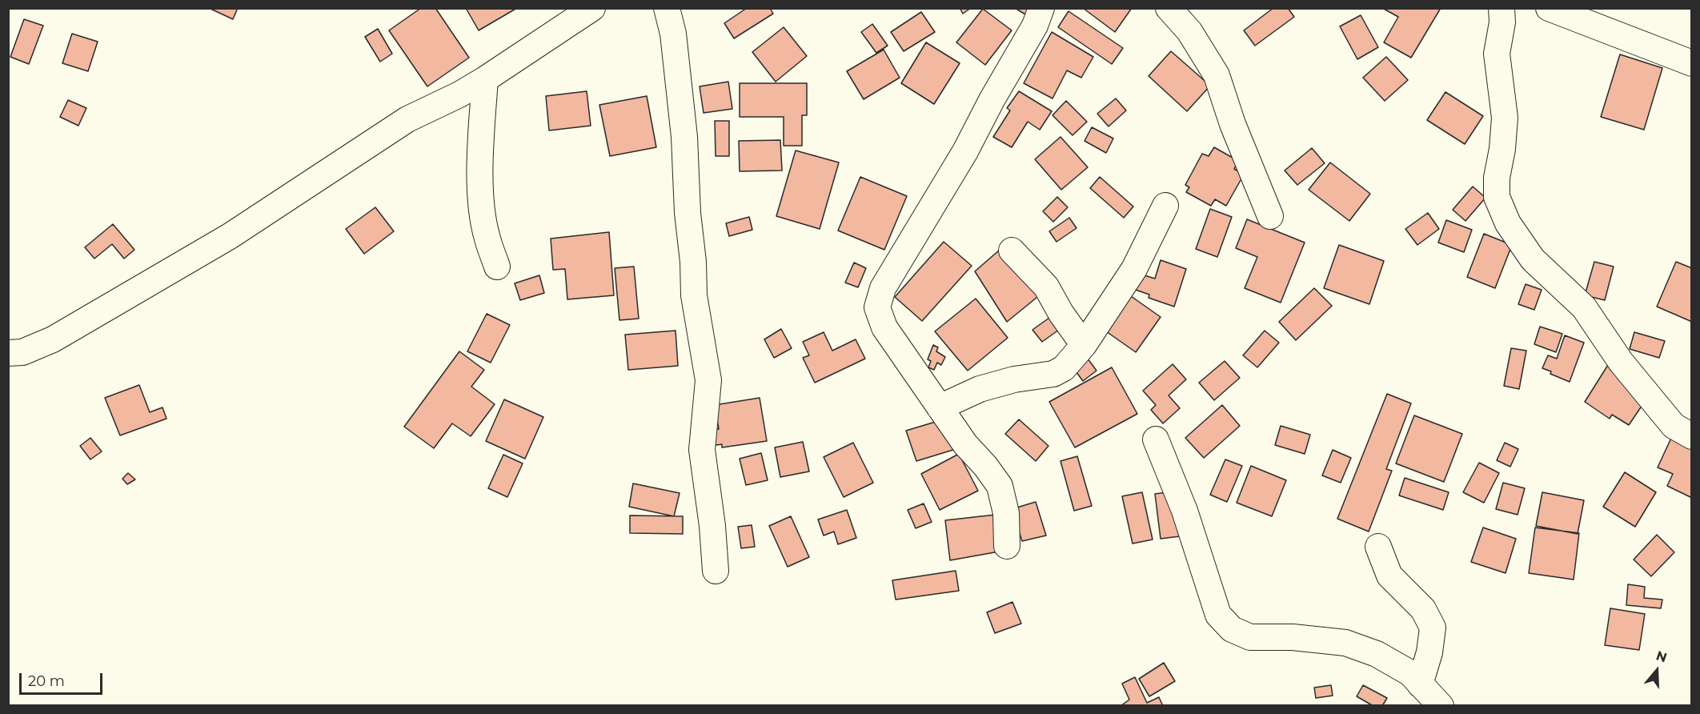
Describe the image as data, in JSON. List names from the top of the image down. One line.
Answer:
{"scale_bar":"20 m","north":"top"}
